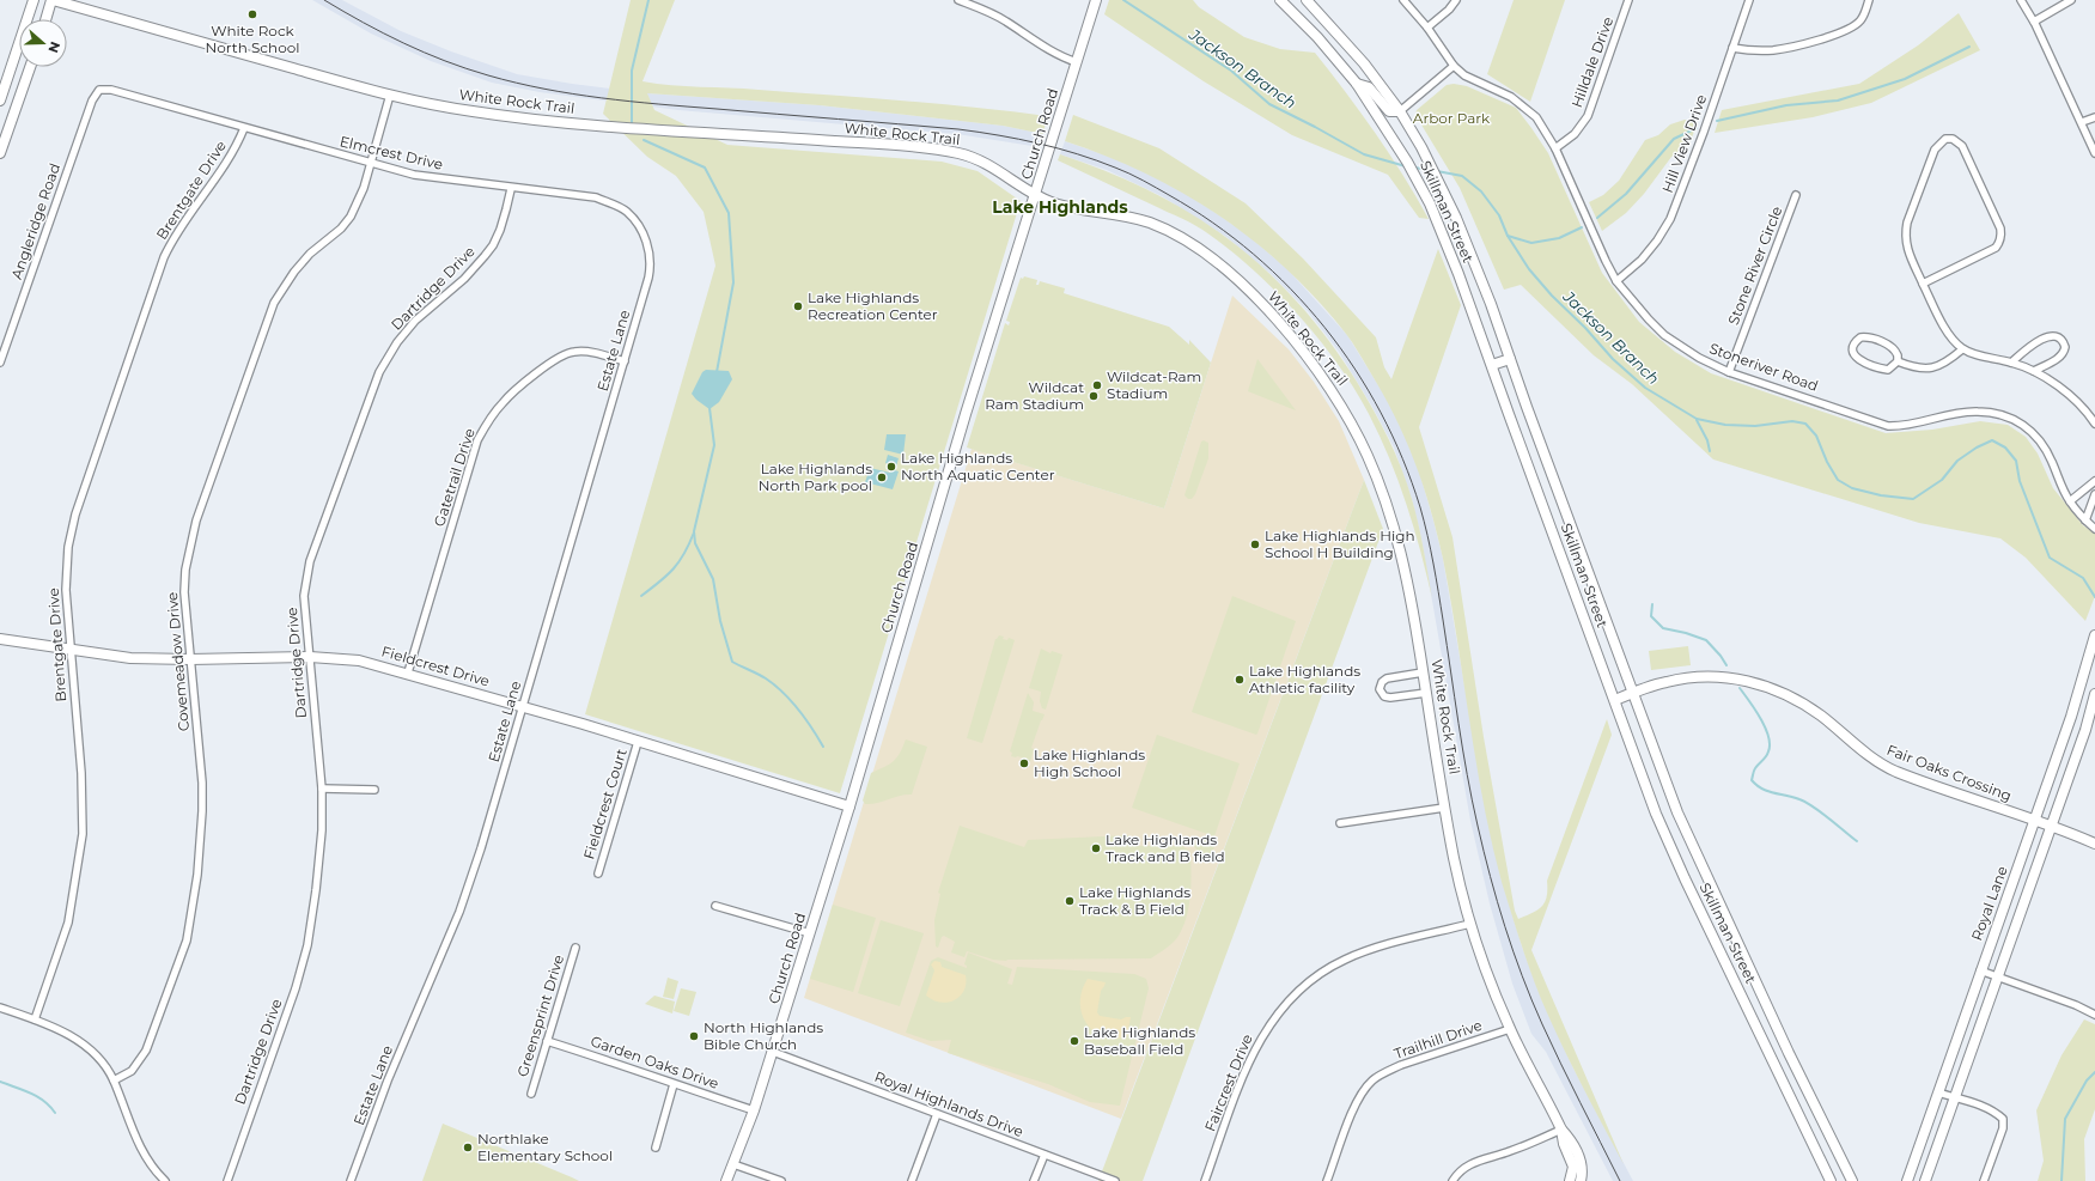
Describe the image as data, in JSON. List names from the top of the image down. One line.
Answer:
{"streets":{"street":["Hilldale Drive","White Rock Trail","Church Road","Hill View Drive","Elmcrest Drive","Brentgate Drive","Skillman Street","Angleridge Road","Stone River Circle","Dartridge Drive","Estate Lane","Stoneriver Road","Gatetrail Drive","Covemeadow Drive","Fieldcrest Drive","Fair Oaks Crossing","Fieldcrest Court","Royal Lane","Greensprint Drive","Trailhill Drive","Garden Oaks Drive","Faircrest Drive","Royal Highlands Drive"]},"crossings":[["Hilldale Drive","Stoneriver Road"],["White Rock Trail","Church Road"],["White Rock Trail","Covemeadow Drive"],["White Rock Trail","Trailhill Drive"],["White Rock Trail","Faircrest Drive"],["Church Road","Fieldcrest Drive"],["Church Road","Garden Oaks Drive"],["Church Road","Royal Highlands Drive"],["Hill View Drive","Stoneriver Road"],["Elmcrest Drive","Brentgate Drive"],["Elmcrest Drive","Angleridge Road"],["Elmcrest Drive","Dartridge Drive"],["Elmcrest Drive","Estate Lane"],["Elmcrest Drive","Covemeadow Drive"],["Brentgate Drive","Fieldcrest Drive"],["Skillman Street","Fair Oaks Crossing"],["Stone River Circle","Stoneriver Road"],["Dartridge Drive","Fieldcrest Drive"],["Estate Lane","Gatetrail Drive"],["Estate Lane","Fieldcrest Drive"],["Gatetrail Drive","Fieldcrest Drive"],["Covemeadow Drive","Fieldcrest Drive"],["Fieldcrest Drive","Fieldcrest Court"],["Fair Oaks Crossing","Royal Lane"],["Greensprint Drive","Garden Oaks Drive"]],"districts":["Lake Highlands"],"water":["Jackson Branch"],"parks":["Arbor Park"],"places":["White Rock North School","Lake Highlands Recreation Center","Wildcat-Ram Stadium","Wildcat Ram Stadium","Lake Highlands North Aquatic Center","Lake Highlands North Park pool","Lake Highlands High School H Building","Lake Highlands Athletic facility","Lake Highlands High School","Lake Highlands Track and B field","Lake Highlands Track & B Field","North Highlands Bible Church","Lake Highlands Baseball Field","Northlake Elementary School"],"north":"right"}
